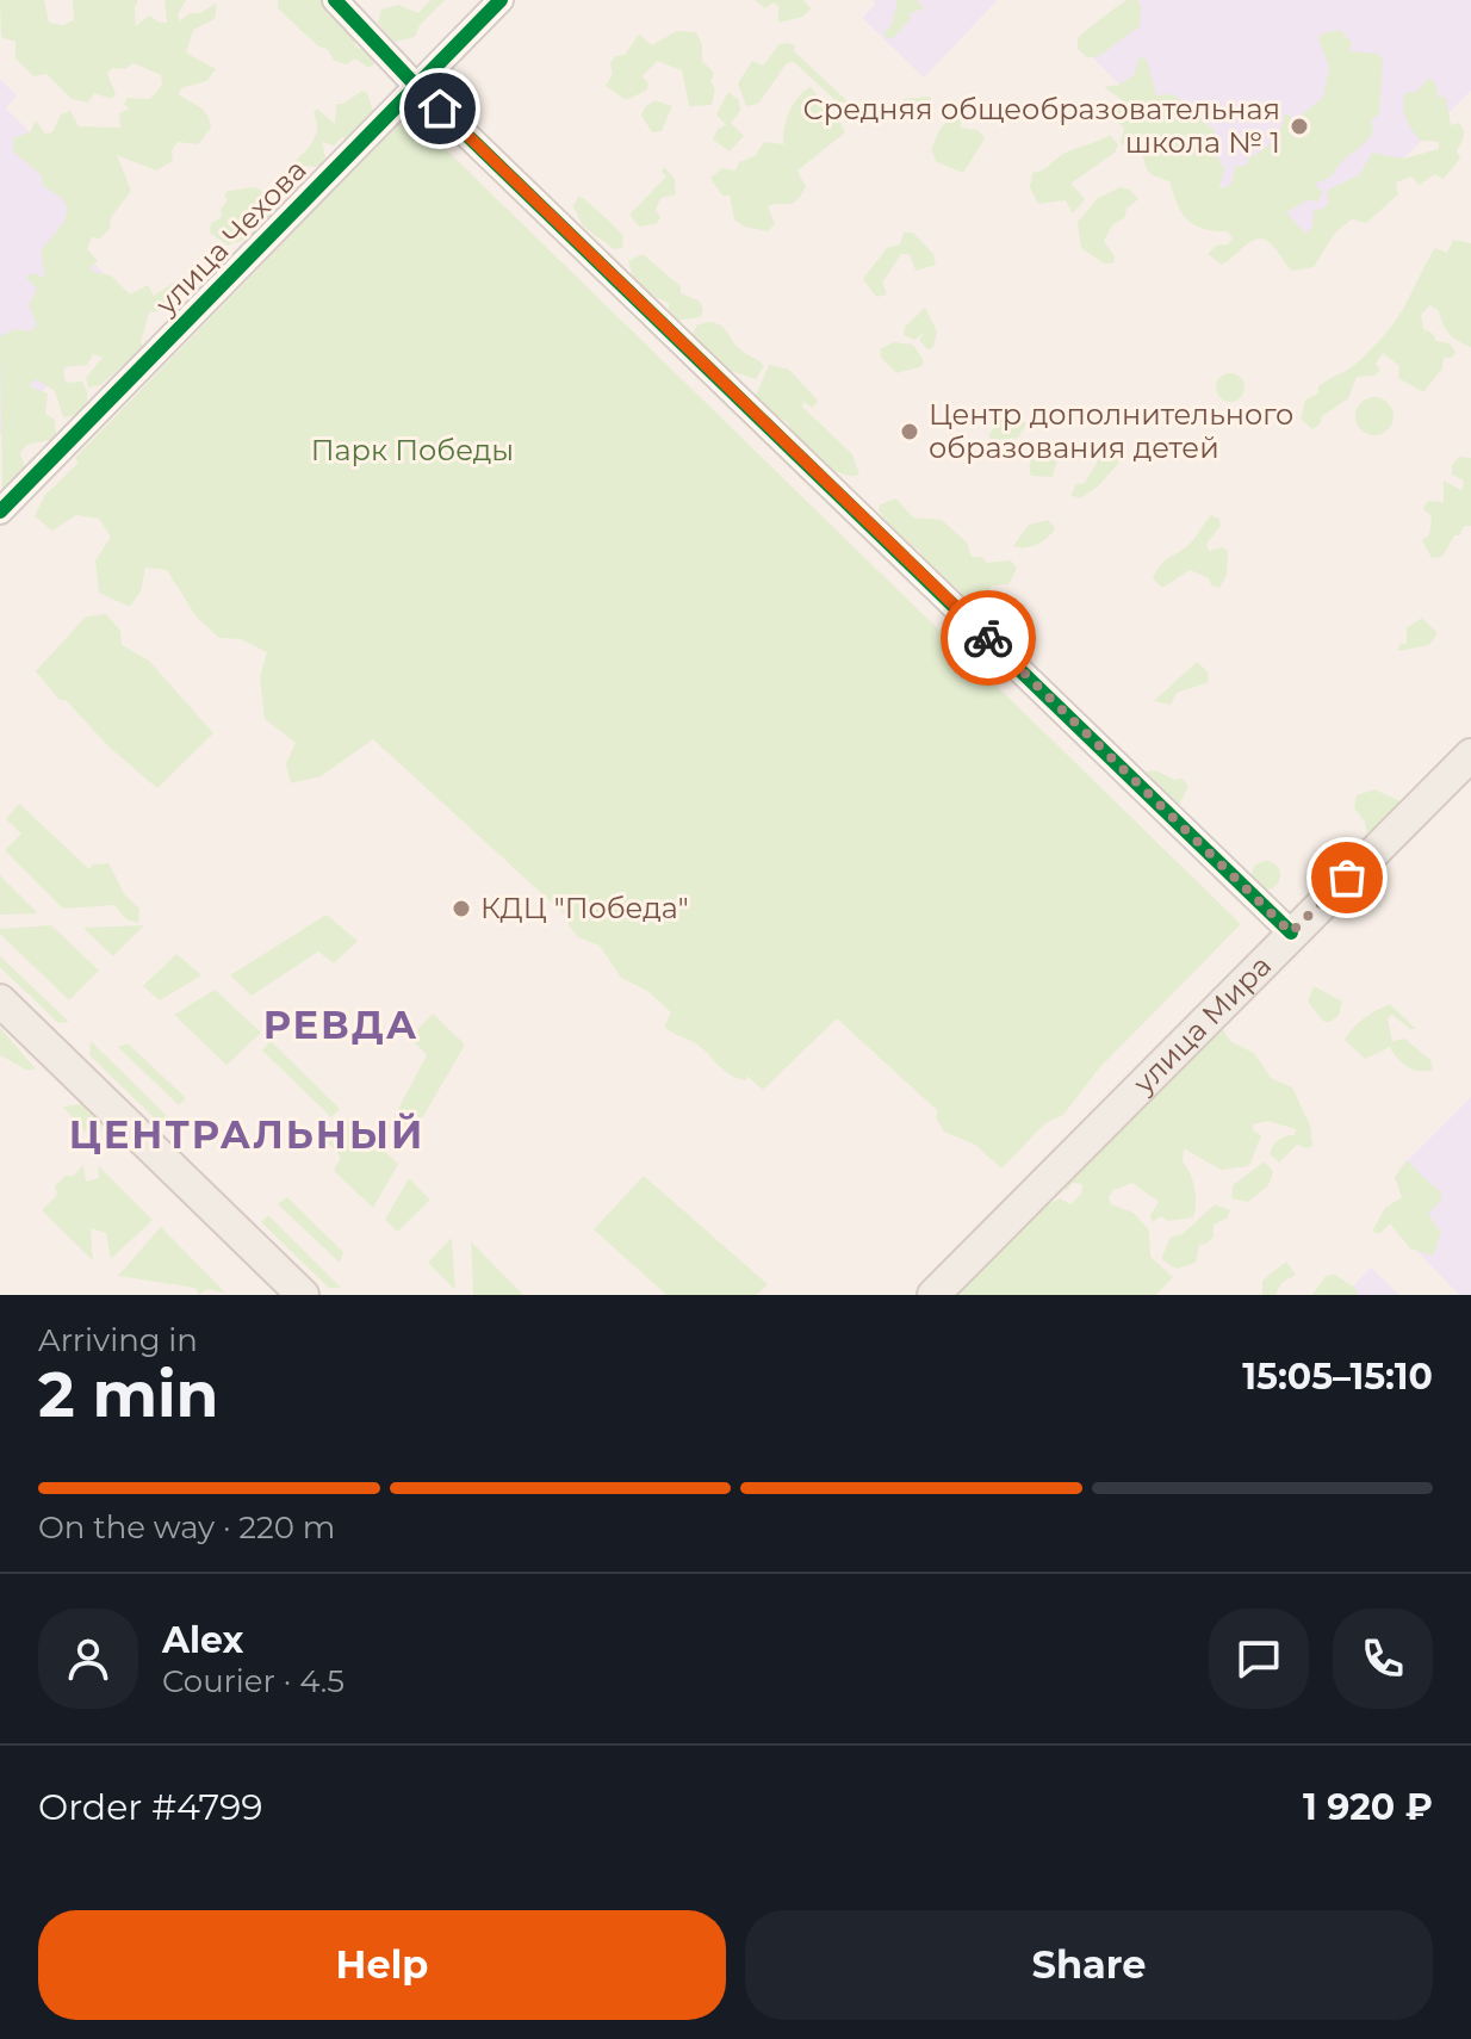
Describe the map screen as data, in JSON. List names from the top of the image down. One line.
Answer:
{"streets":{"main road":["улица Мира"],"street":["улица Чехова"]},"districts":["РЕВДА","ЦЕНТРАЛЬНЫЙ"],"parks":["Парк Победы"],"places":["Средняя общеобразовательная школа № 1","Центр дополнительного образования детей","КДЦ \"Победа\""],"page":{"heading":["2 min","Arriving in","15:05–15:10"],"panel":["Alex","Courier · 4.5","Order #4799","1 920 ₽"],"bar":"On the way · 220 m","buttons":["Help","Share"]}}
